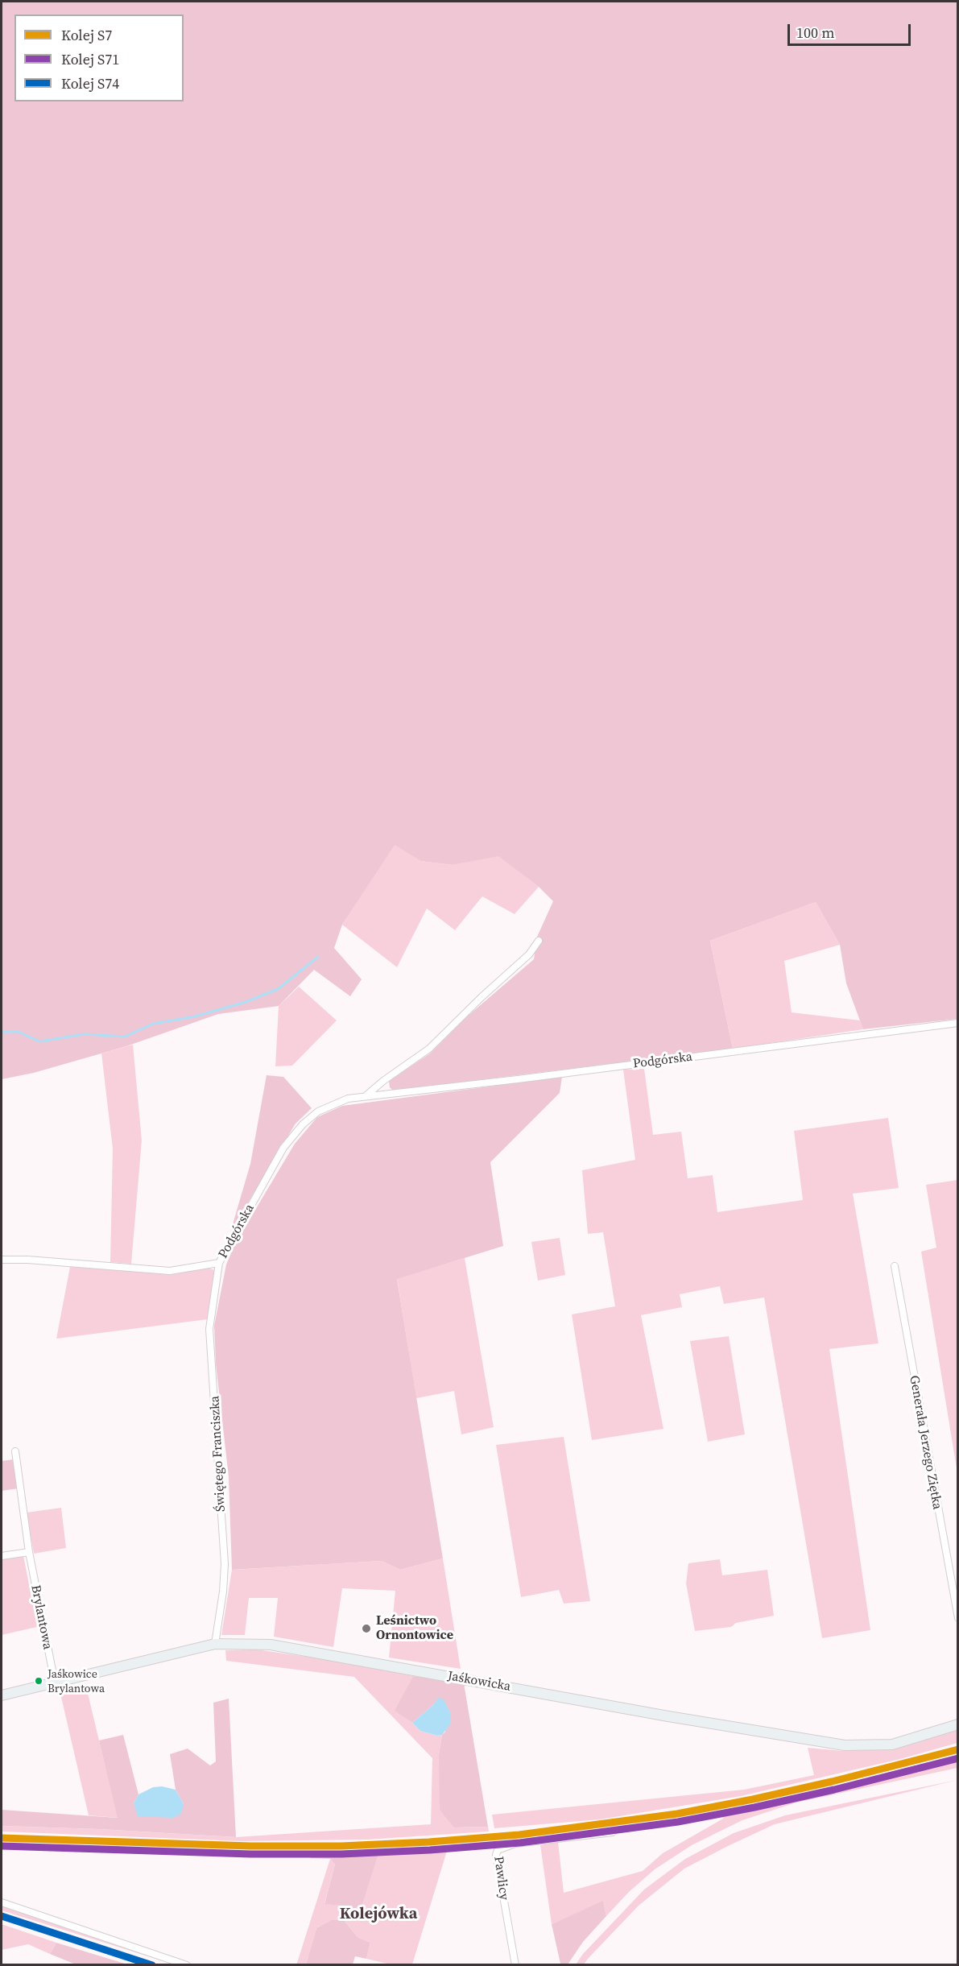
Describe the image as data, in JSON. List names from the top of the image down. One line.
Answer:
{"streets":{"street":["Podgórska","Generała Jerzego Ziętka","Świętego Franciszka","Brylantowa","Jaśkowicka","Pawlicy"]},"crossings":[["Podgórska","Świętego Franciszka"],["Świętego Franciszka","Jaśkowicka"],["Brylantowa","Jaśkowicka"]],"districts":["Kolejówka"],"places":["Leśnictwo Ornontowice","Jaśkowice Brylantowa"],"lines":["rail line S7","rail line S71","rail line S74"],"legend":["Kolej S7","Kolej S71","Kolej S74"],"scale_bar":"100 m"}
